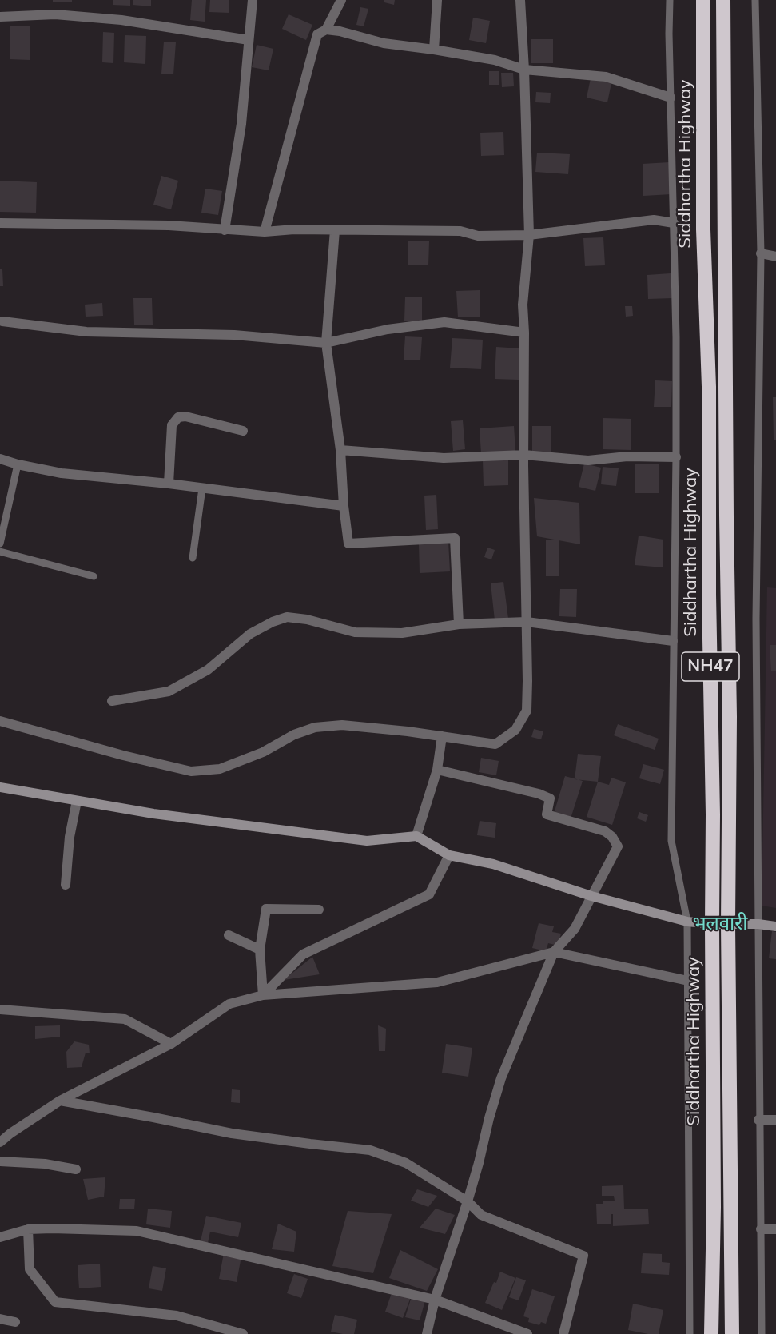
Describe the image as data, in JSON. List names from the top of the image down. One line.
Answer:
{"streets":{"highway":["Siddhartha Highway","NH47"]},"districts":["भलवारी"]}
